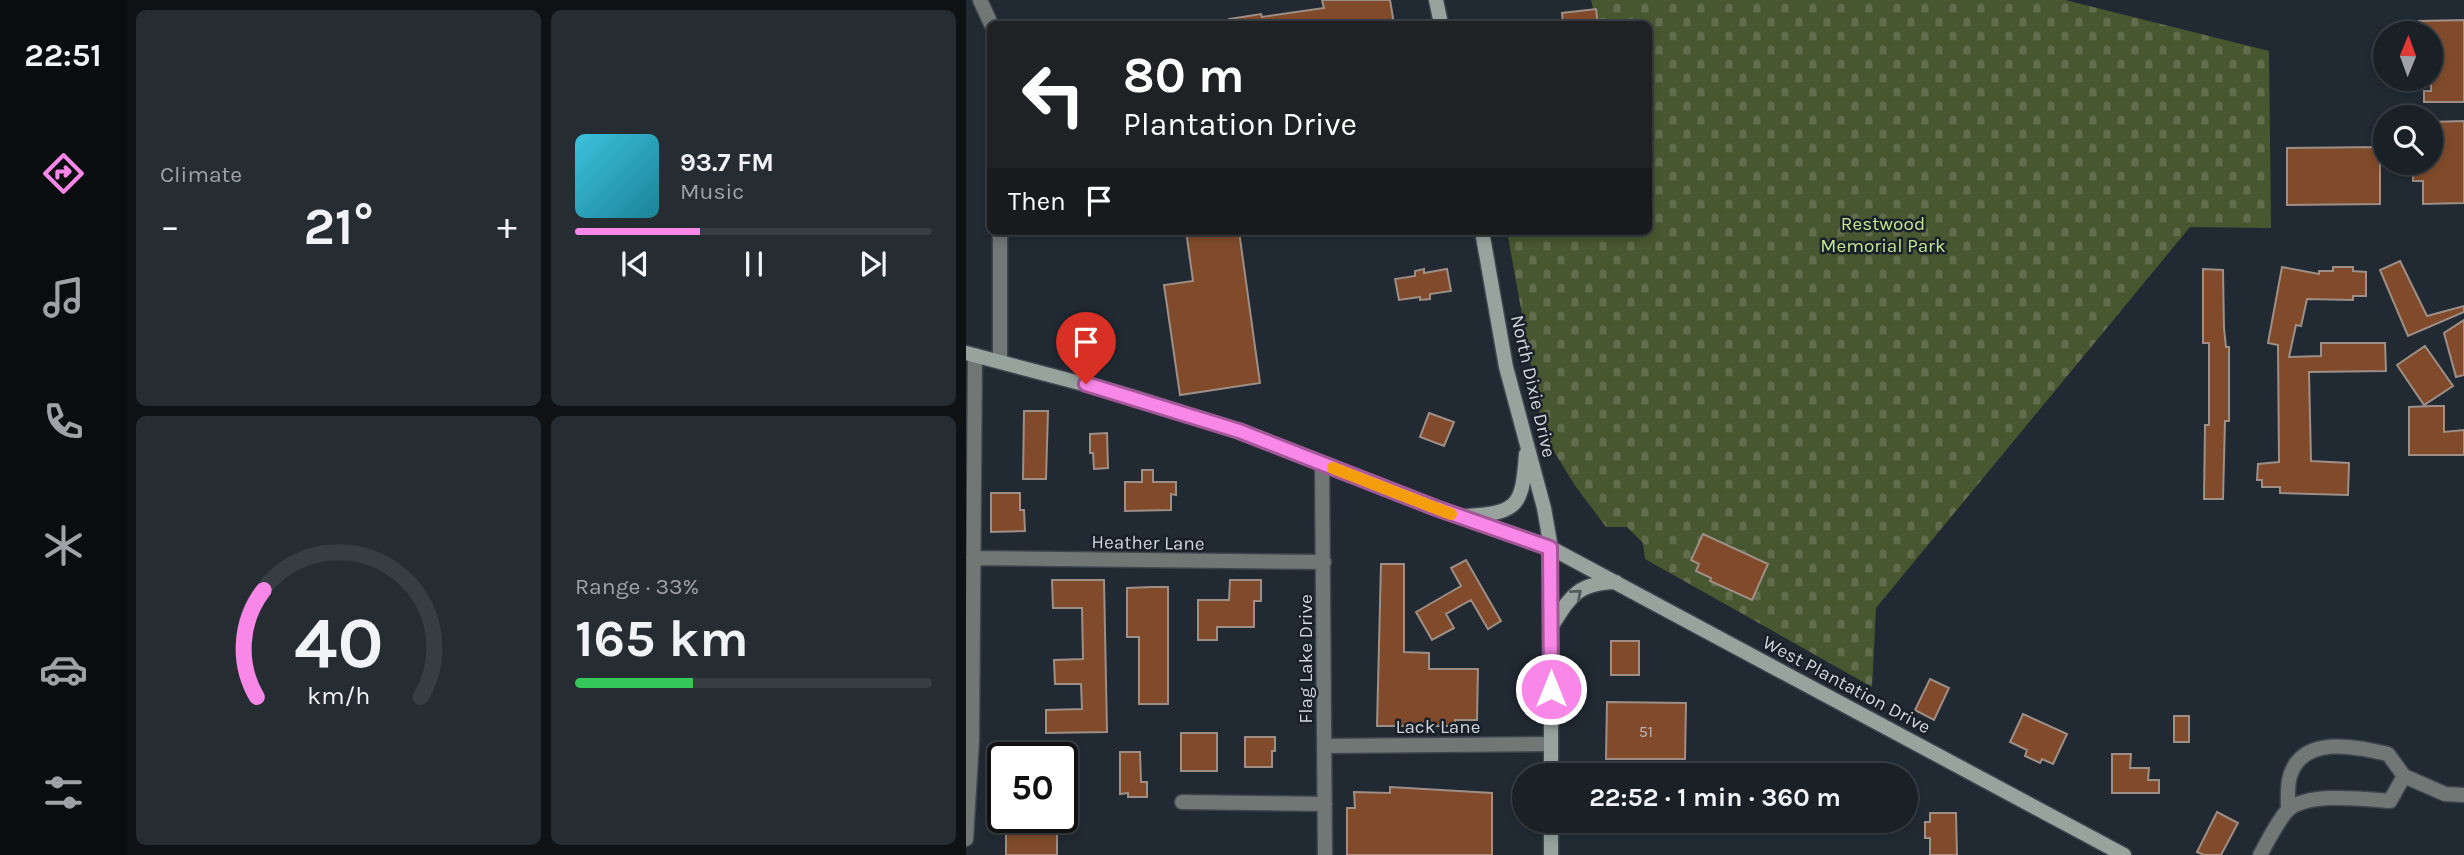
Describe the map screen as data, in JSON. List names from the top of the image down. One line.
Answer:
{"streets":{"main road":["North Dixie Drive","West Plantation Drive"],"street":["Heather Lane","Flag Lake Drive","Lack Lane"]},"crossings":[["North Dixie Drive","West Plantation Drive"],["North Dixie Drive","Lack Lane"],["Heather Lane","Flag Lake Drive"],["Flag Lake Drive","West Plantation Drive"],["Flag Lake Drive","Lack Lane"]],"parks":["Restwood Memorial Park"],"house_numbers":["51"],"north":"top","page":{"tabs":"22:51","tile":["Climate",["Range · 33%","165 km"]],"turn":["80 m","Plantation Drive"],"song":["93.7 FM","Music"],"then":"Then","heat":["−","21°","+"],"limit":"50","trip":"22:52 · 1 min · 360 m","gauge":["40","km/h"]}}
